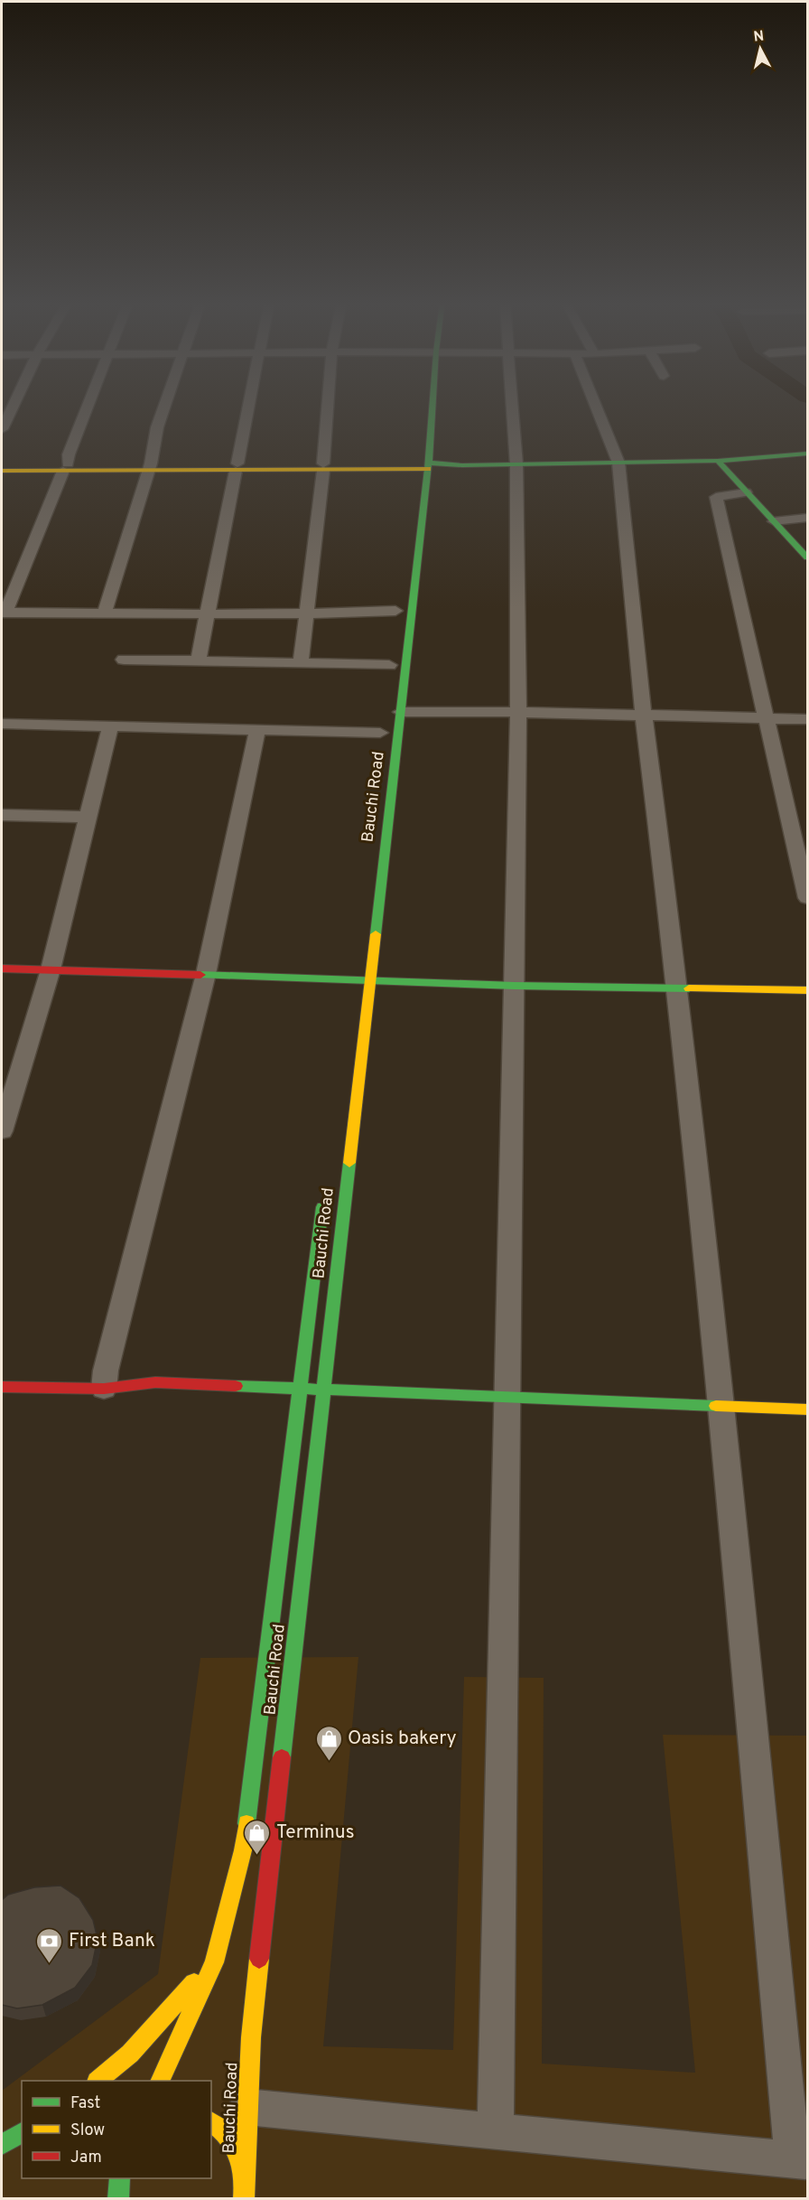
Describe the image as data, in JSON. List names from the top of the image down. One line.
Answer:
{"streets":{"main road":["Bauchi Road"]},"places":{"shop":["Oasis bakery","Terminus"],"bank":["First Bank"]},"legend":["Fast","Slow","Jam"],"north":"top"}
